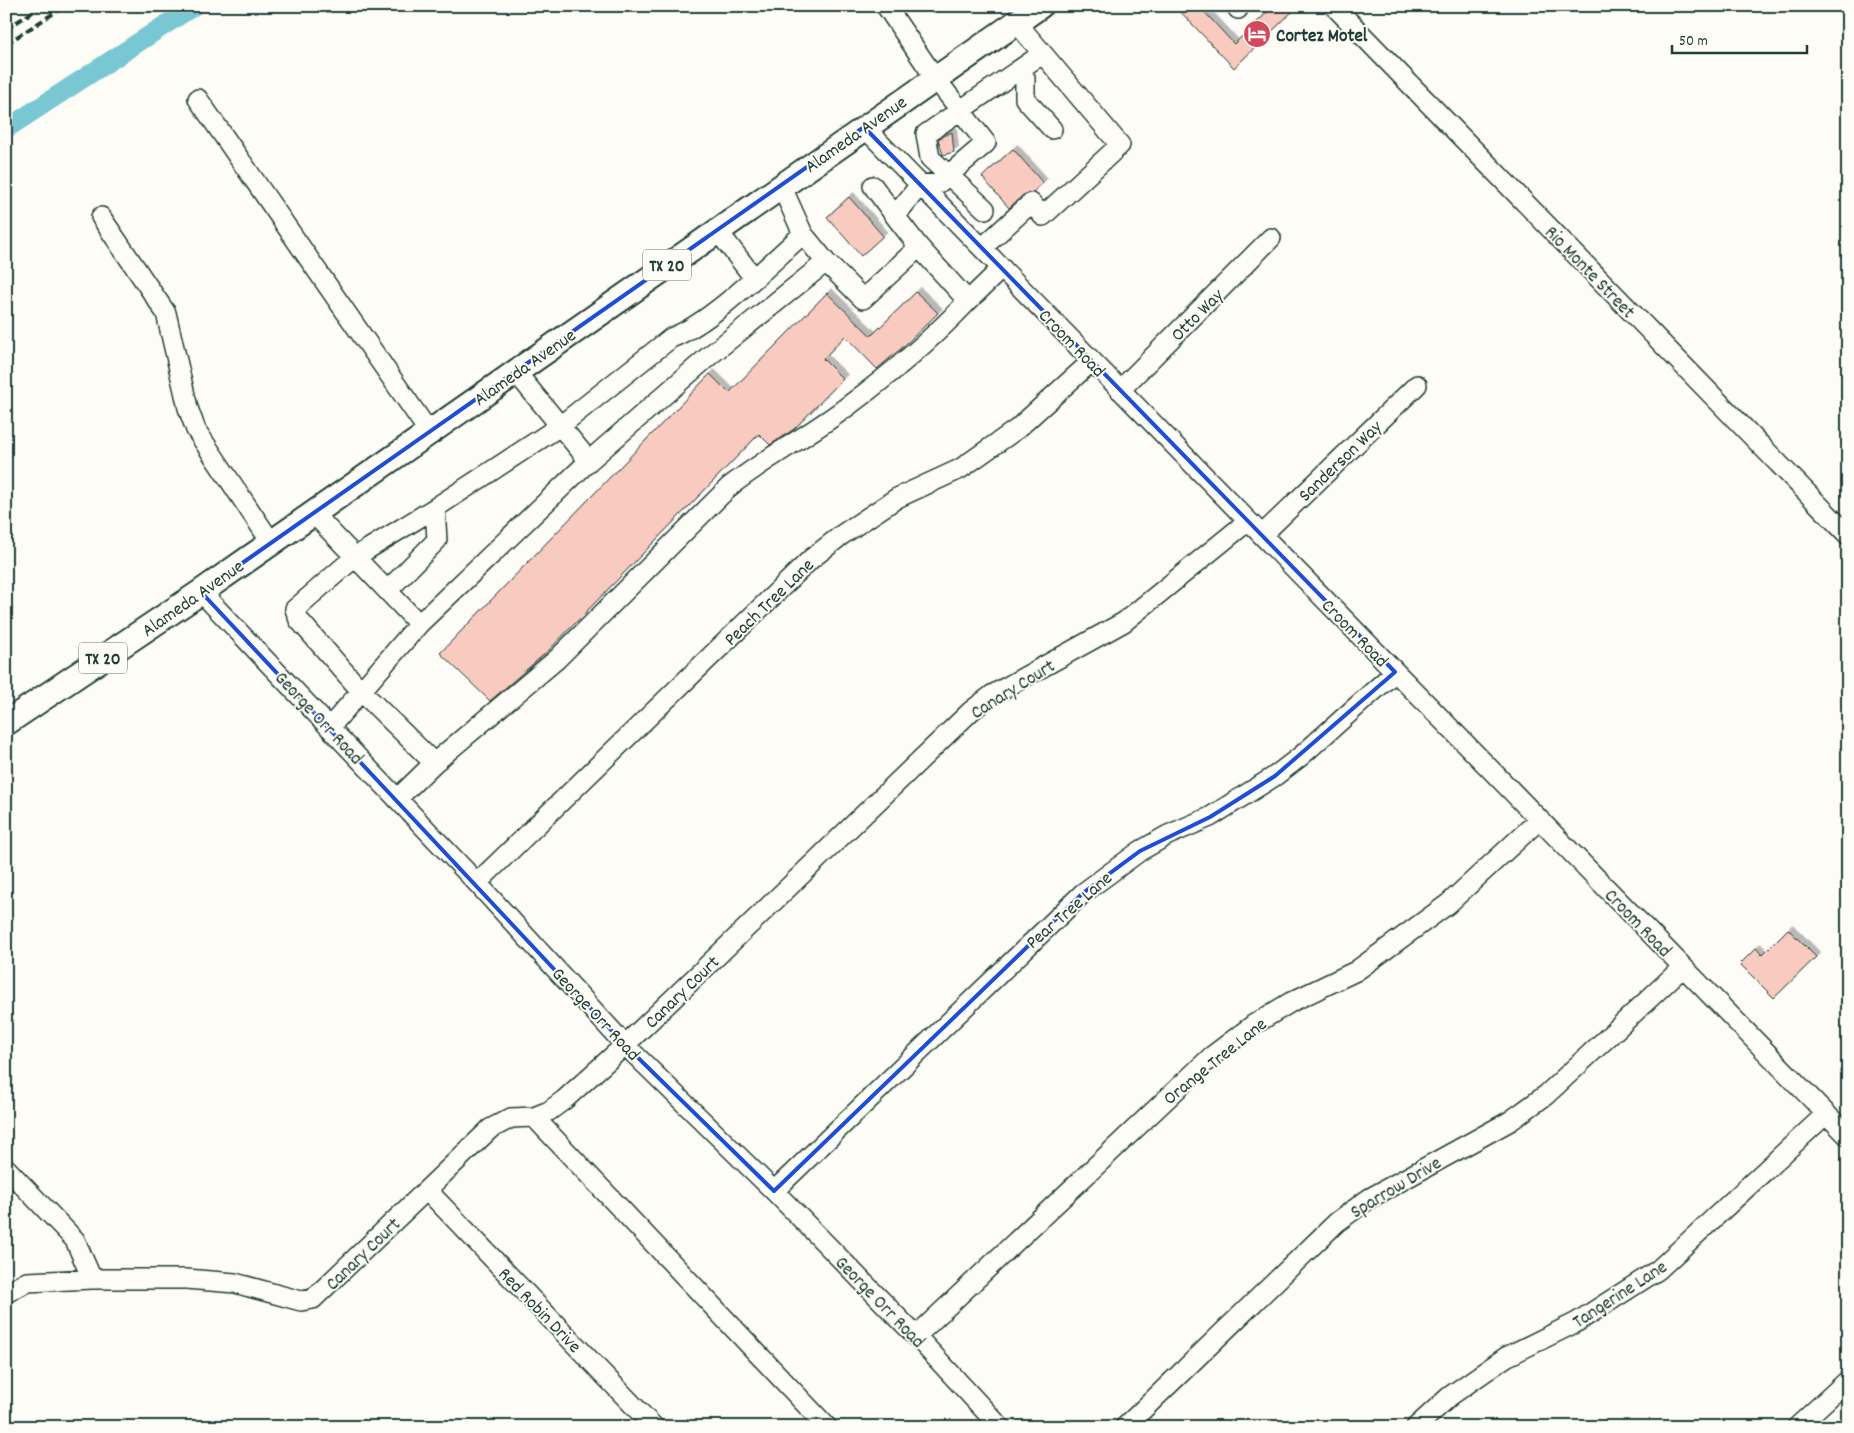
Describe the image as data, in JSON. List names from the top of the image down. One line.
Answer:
{"streets":{"main road":["Alameda Avenue","TX 20"],"street":["Rio Monte Street","Otto Way","Croom Road","Sanderson Way","Peach Tree Lane","Canary Court","George Orr Road","Pear Tree Lane","Orange Tree Lane","Sparrow Drive","Tangerine Lane","Red Robin Drive"]},"crossings":[["Alameda Avenue","Croom Road"],["Alameda Avenue","George Orr Road"],["Otto Way","Croom Road"],["Croom Road","Sanderson Way"],["Croom Road","Peach Tree Lane"],["Croom Road","Canary Court"],["Croom Road","Pear Tree Lane"],["Croom Road","Orange Tree Lane"],["Croom Road","Sparrow Drive"],["Croom Road","Tangerine Lane"],["Peach Tree Lane","George Orr Road"],["Canary Court","George Orr Road"],["Canary Court","Red Robin Drive"],["George Orr Road","Pear Tree Lane"],["George Orr Road","Orange Tree Lane"]],"places":{"hotel":["Cortez Motel"]},"scale_bar":"50 m"}
